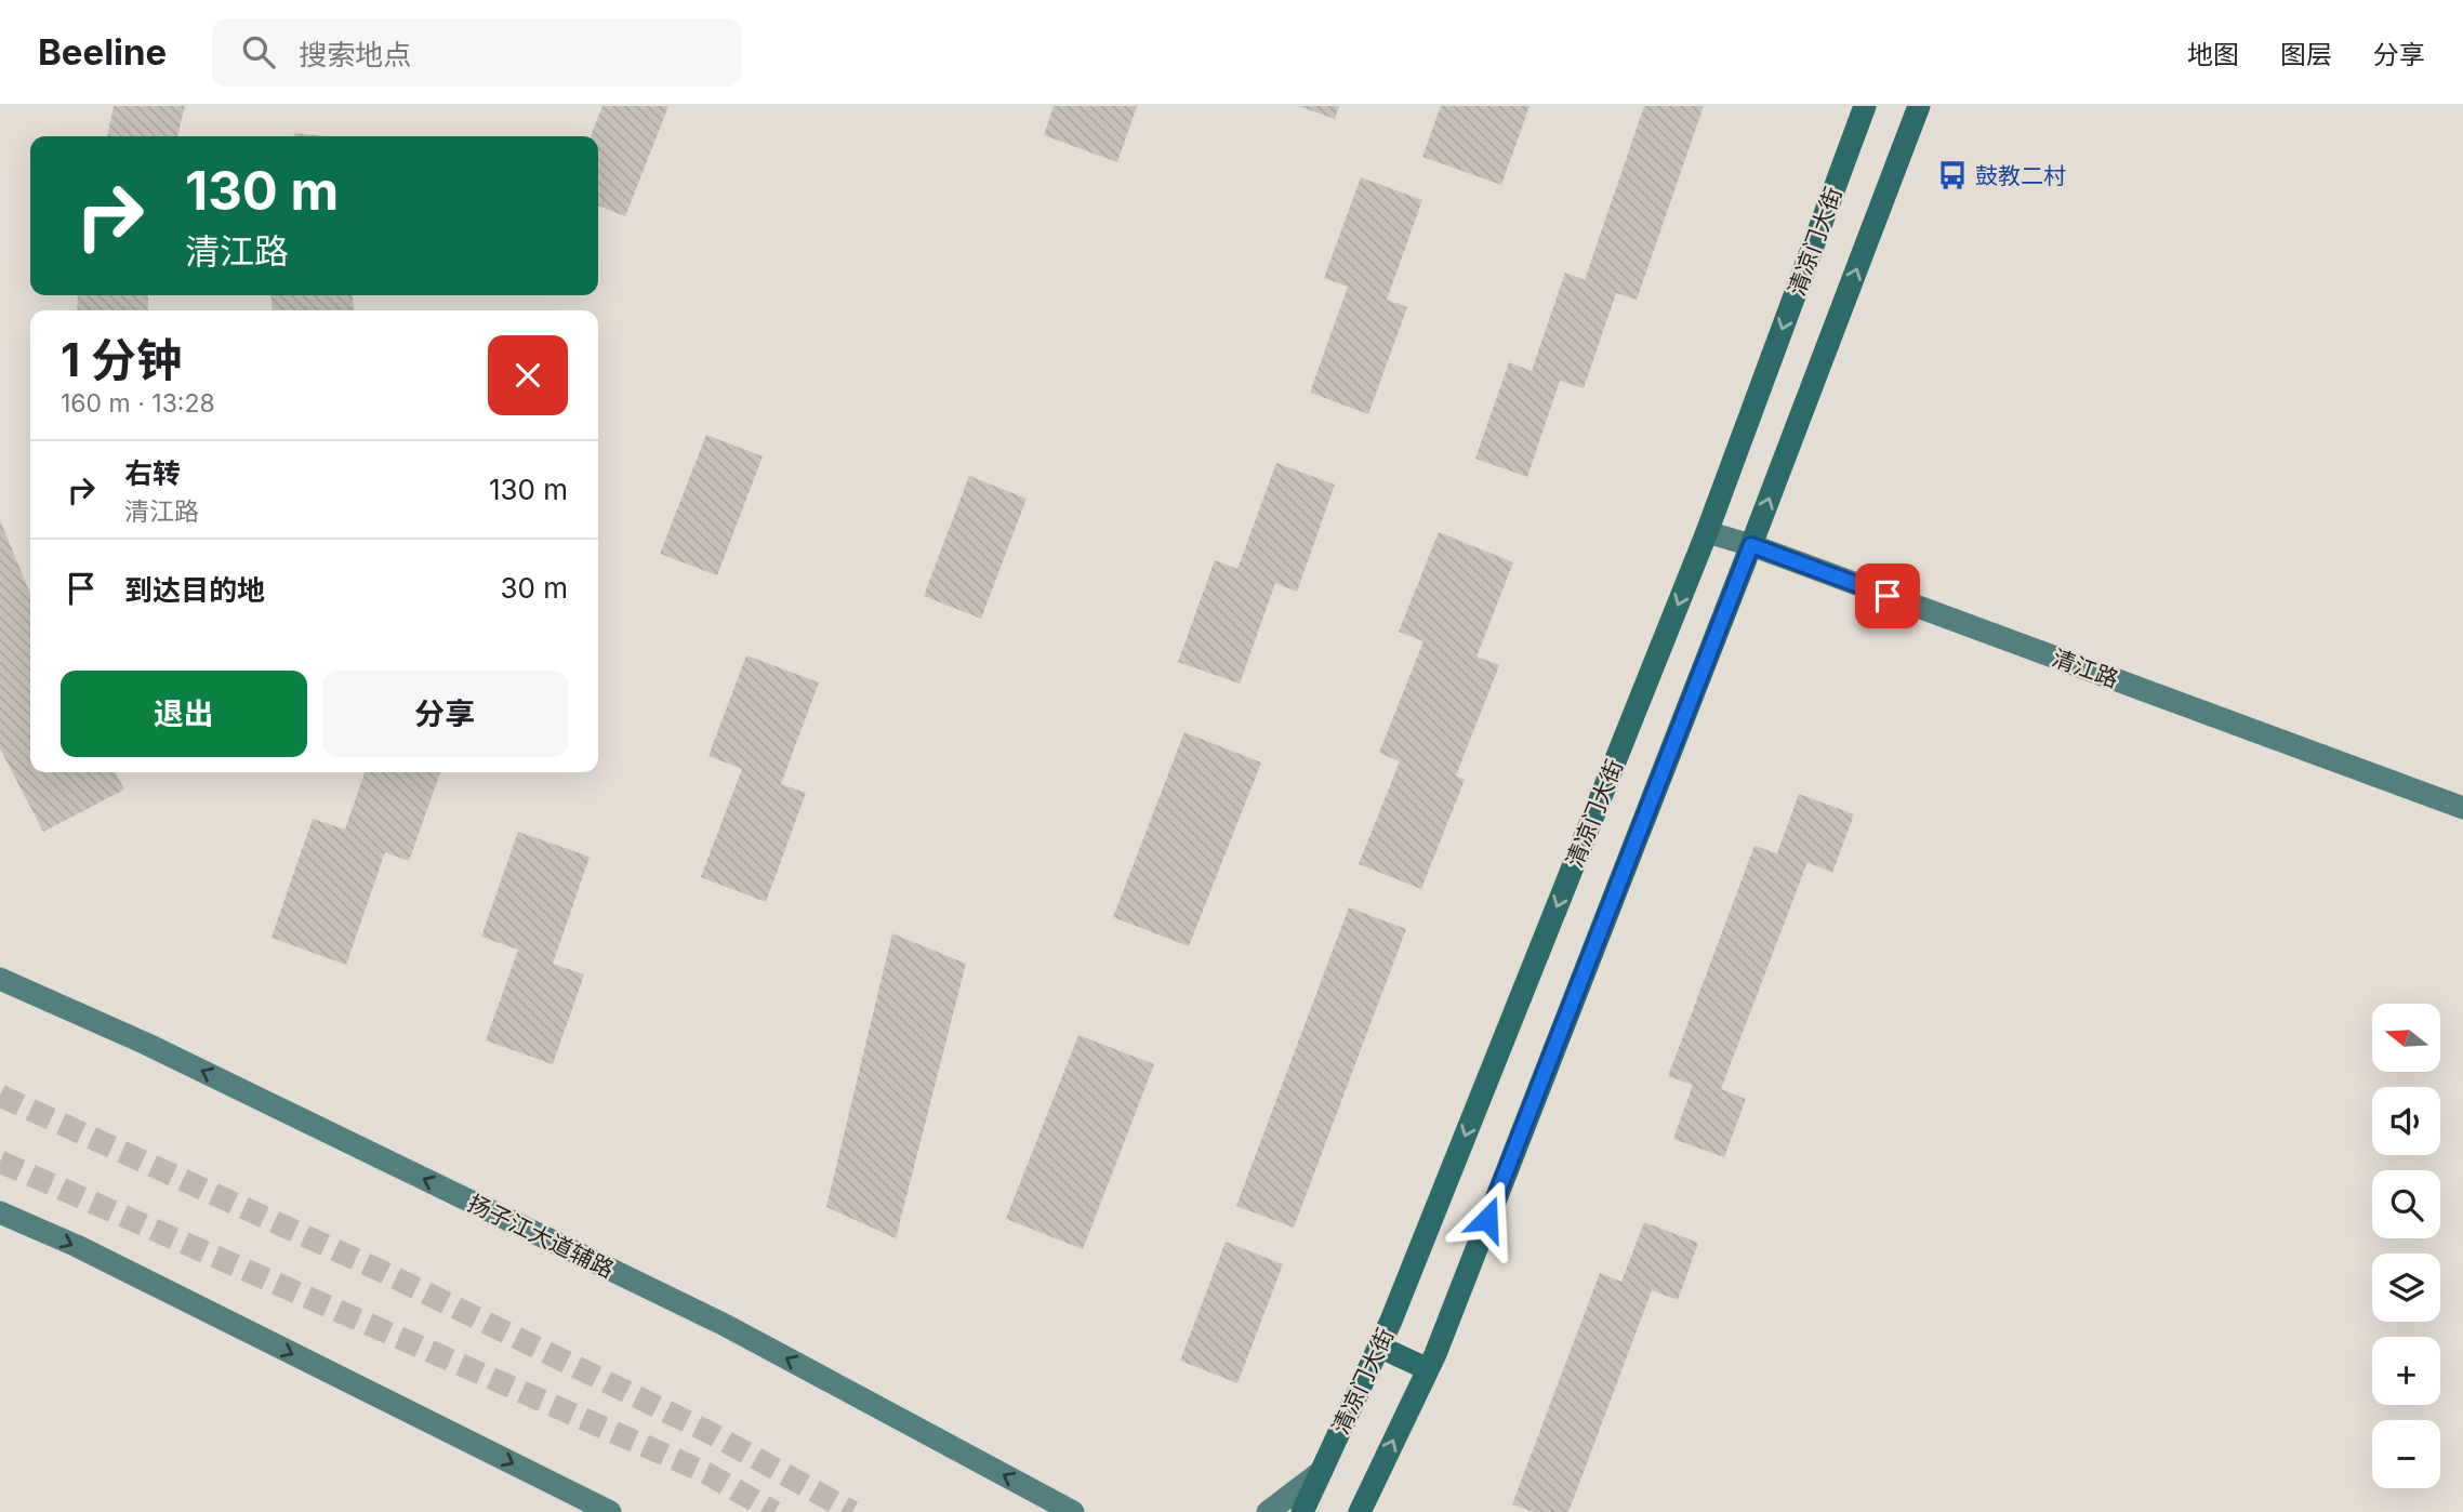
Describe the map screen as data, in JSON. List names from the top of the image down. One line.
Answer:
{"streets":{"main road":["清凉门大街","清江路","扬子江大道辅路"]},"crossings":[["清凉门大街","清江路"]],"one_way":["扬子江大道辅路"],"places":{"bus stop":["鼓教二村"]},"north":"left","page":{"header":"Beeline","search":"搜索地点","nav":["地图","图层","分享"],"turn":["130 m","清江路"],"heading":["1 分钟","160 m · 13:28"],"list":[{"name":"右转","note":"清江路","value":"130 m"},{"name":"到达目的地","value":"30 m"}],"buttons":["退出","分享"],"map_buttons":["+","−"]}}
